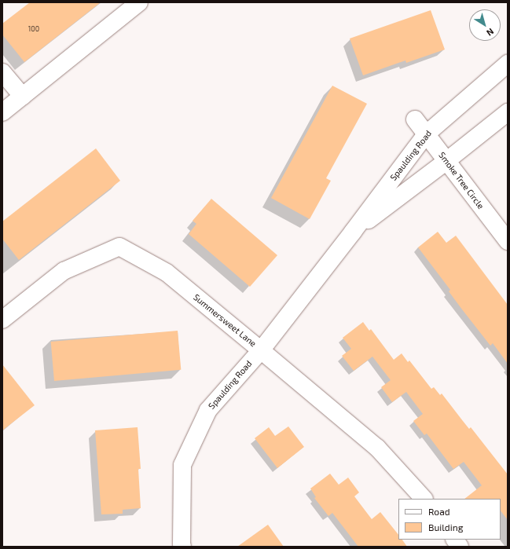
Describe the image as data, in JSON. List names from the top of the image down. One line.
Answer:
{"streets":{"street":["Spaulding Road","Smoke Tree Circle","Summersweet Lane"]},"crossings":[["Spaulding Road","Smoke Tree Circle"],["Spaulding Road","Summersweet Lane"]],"house_numbers":["100"],"legend":["Road","Building"],"north":"bottom right"}
